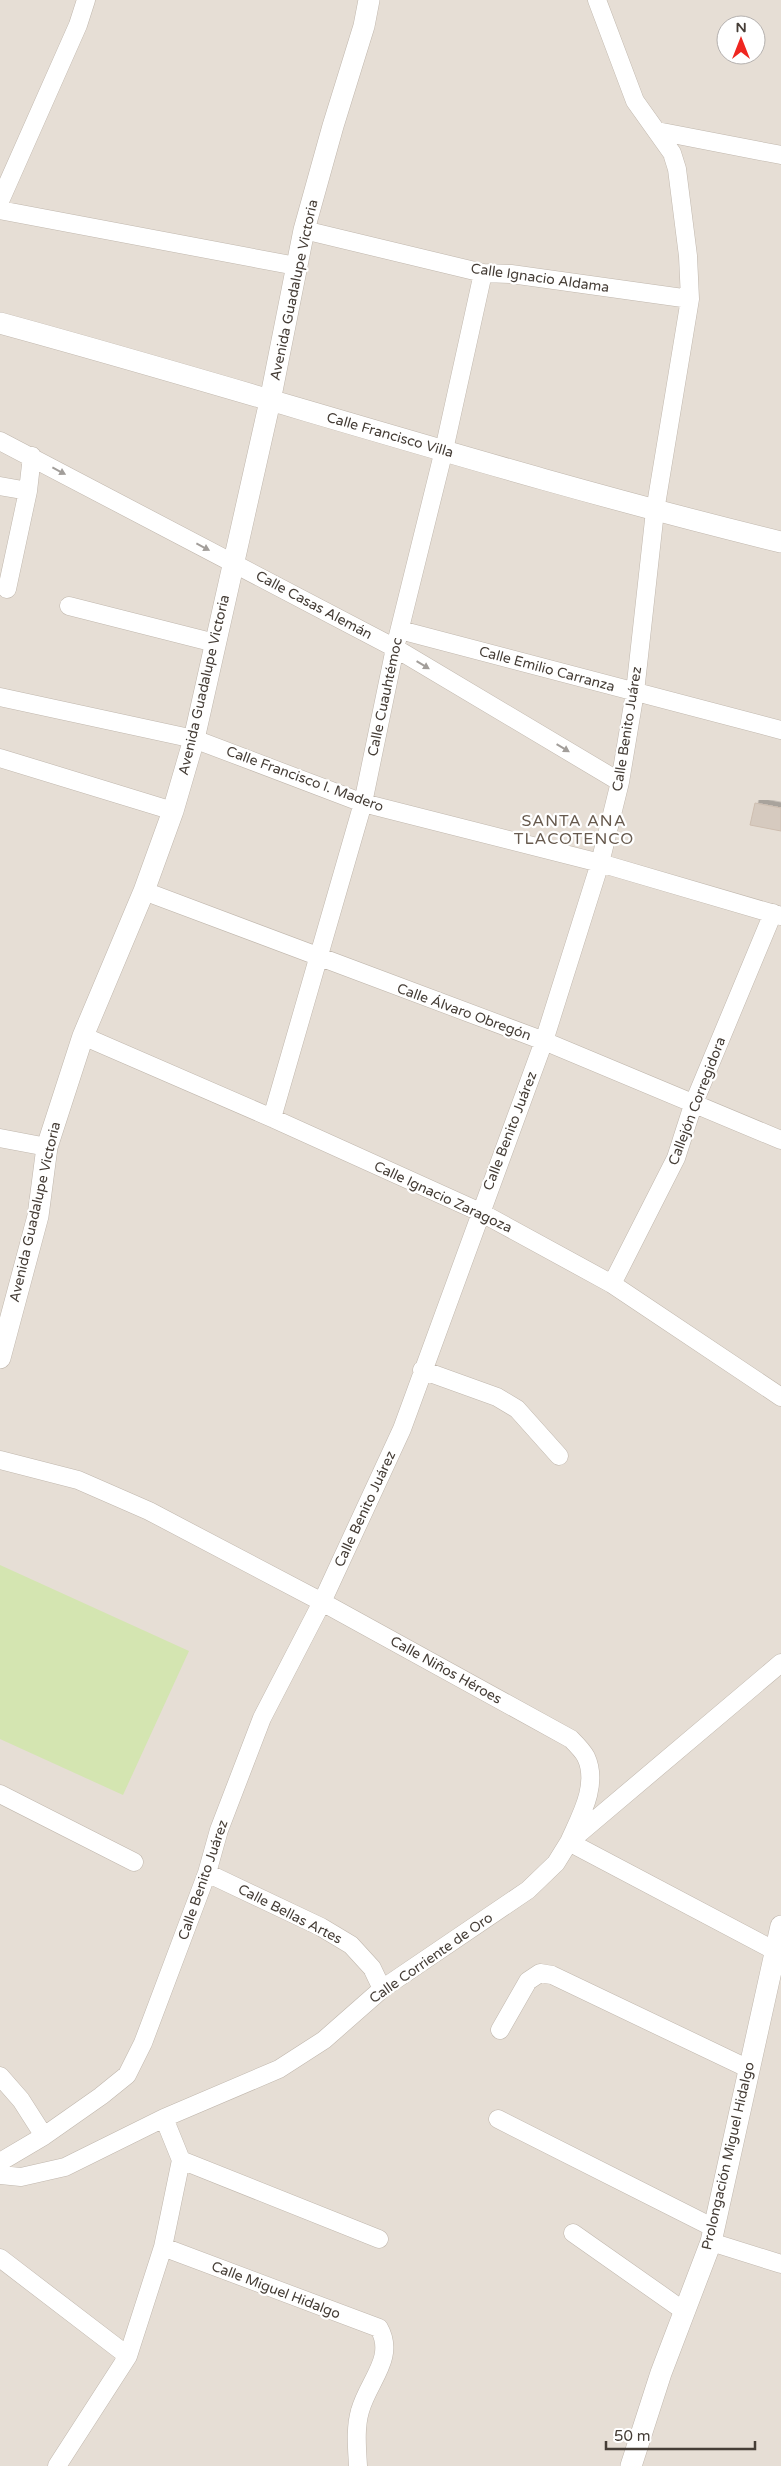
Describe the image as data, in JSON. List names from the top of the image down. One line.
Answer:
{"streets":{"street":["Calle Ignacio Aldama","Avenida Guadalupe Victoria","Calle Francisco Villa","Calle Casas Alemán","Calle Emilio Carranza","Calle Cuauhtémoc","Calle Benito Juárez","Calle Francisco I. Madero","Calle Álvaro Obregón","Callejón Corregidora","Calle Ignacio Zaragoza","Calle Niños Héroes","Calle Bellas Artes","Calle Corriente de Oro","Prolongación Miguel Hidalgo","Calle Miguel Hidalgo"]},"crossings":[["Calle Ignacio Aldama","Avenida Guadalupe Victoria"],["Calle Ignacio Aldama","Calle Cuauhtémoc"],["Calle Ignacio Aldama","Calle Benito Juárez"],["Avenida Guadalupe Victoria","Calle Francisco Villa"],["Avenida Guadalupe Victoria","Calle Casas Alemán"],["Avenida Guadalupe Victoria","Calle Francisco I. Madero"],["Avenida Guadalupe Victoria","Calle Álvaro Obregón"],["Avenida Guadalupe Victoria","Calle Ignacio Zaragoza"],["Calle Francisco Villa","Calle Cuauhtémoc"],["Calle Francisco Villa","Calle Benito Juárez"],["Calle Casas Alemán","Calle Cuauhtémoc"],["Calle Casas Alemán","Calle Benito Juárez"],["Calle Emilio Carranza","Calle Cuauhtémoc"],["Calle Emilio Carranza","Calle Benito Juárez"],["Calle Cuauhtémoc","Calle Francisco I. Madero"],["Calle Cuauhtémoc","Calle Álvaro Obregón"],["Calle Cuauhtémoc","Calle Ignacio Zaragoza"],["Calle Benito Juárez","Calle Francisco I. Madero"],["Calle Benito Juárez","Calle Álvaro Obregón"],["Calle Benito Juárez","Calle Ignacio Zaragoza"],["Calle Benito Juárez","Calle Niños Héroes"],["Calle Benito Juárez","Calle Bellas Artes"],["Calle Francisco I. Madero","Callejón Corregidora"],["Calle Álvaro Obregón","Callejón Corregidora"],["Callejón Corregidora","Calle Ignacio Zaragoza"],["Calle Niños Héroes","Calle Corriente de Oro"],["Calle Bellas Artes","Calle Corriente de Oro"]],"one_way":["Calle Casas Alemán"],"districts":["SANTA ANA TLACOTENCO"],"scale_bar":"50 m","north":"top"}
